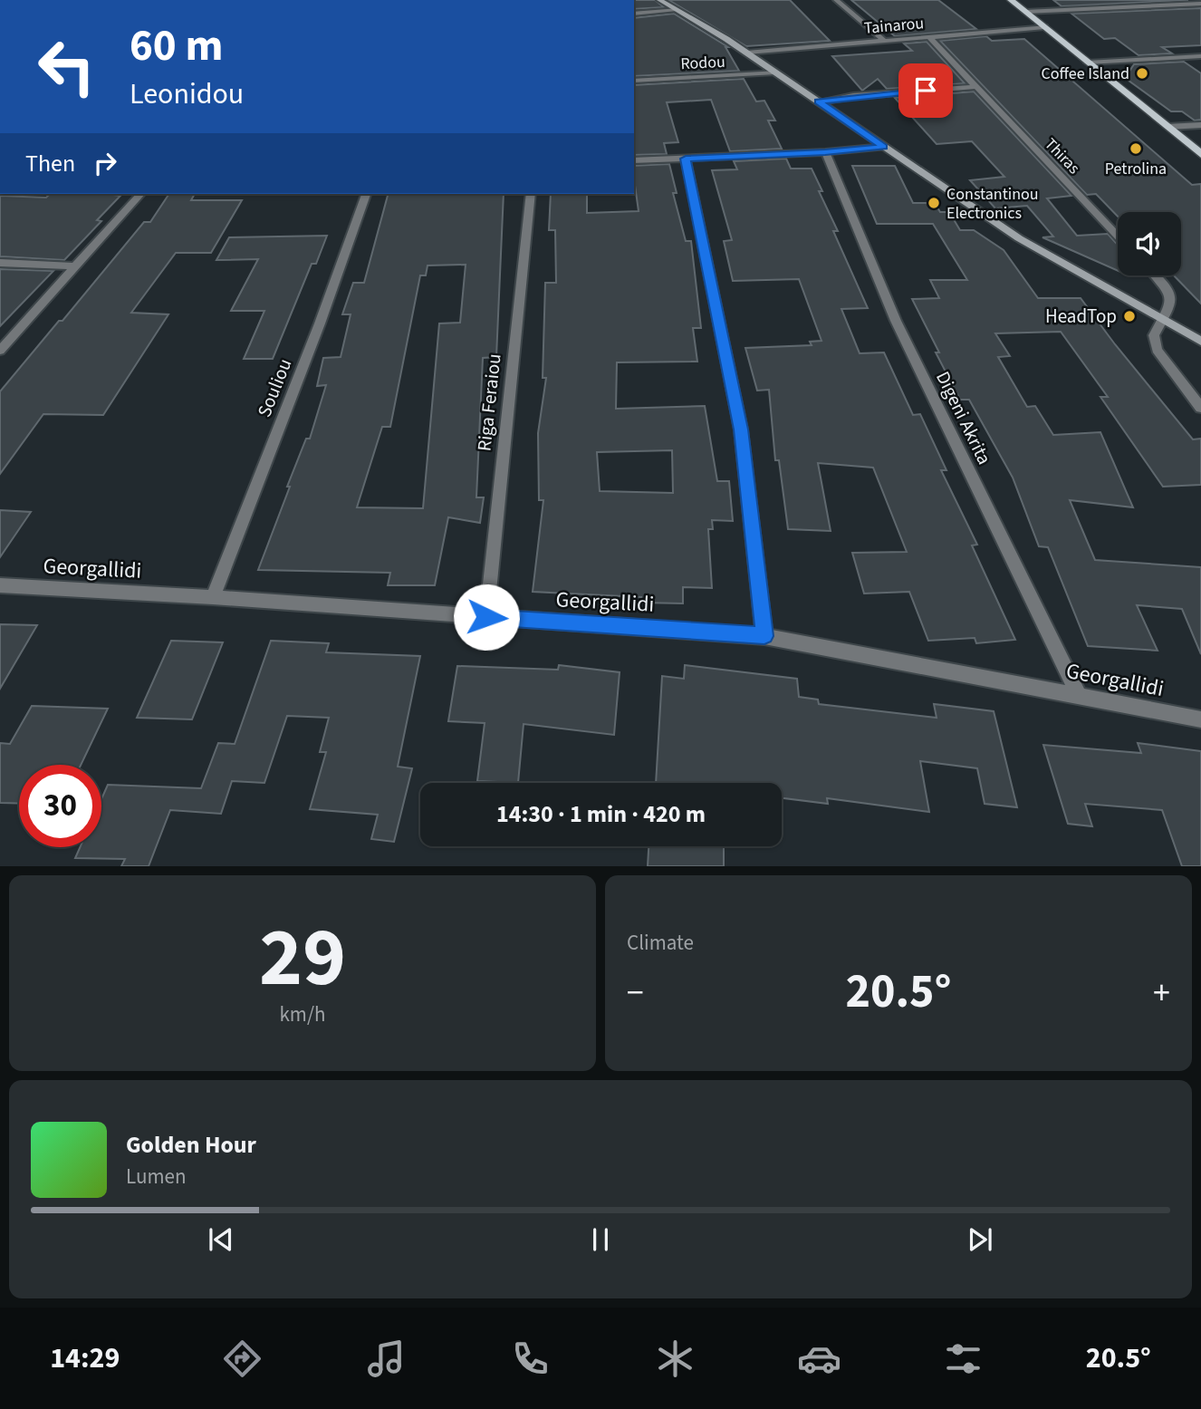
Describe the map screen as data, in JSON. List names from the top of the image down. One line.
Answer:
{"streets":{"street":["Tainarou","Rodou","Thiras","Souliou","Riga Feraiou","Digeni Akrita","Georgallidi"]},"crossings":[["Tainarou","Thiras"],["Souliou","Georgallidi"],["Riga Feraiou","Georgallidi"],["Digeni Akrita","Georgallidi"]],"places":["Coffee Island","Petrolina","Constantinou Electronics","HeadTop"],"page":{"turn":["60 m","Leonidou"],"then":"Then","limit":"30","trip":"14:30 · 1 min · 420 m","tile":[["29","km/h"],"Climate"],"heat":["−","20.5°","+"],"song":["Golden Hour","Lumen"],"tabs":["14:29","20.5°"]}}
